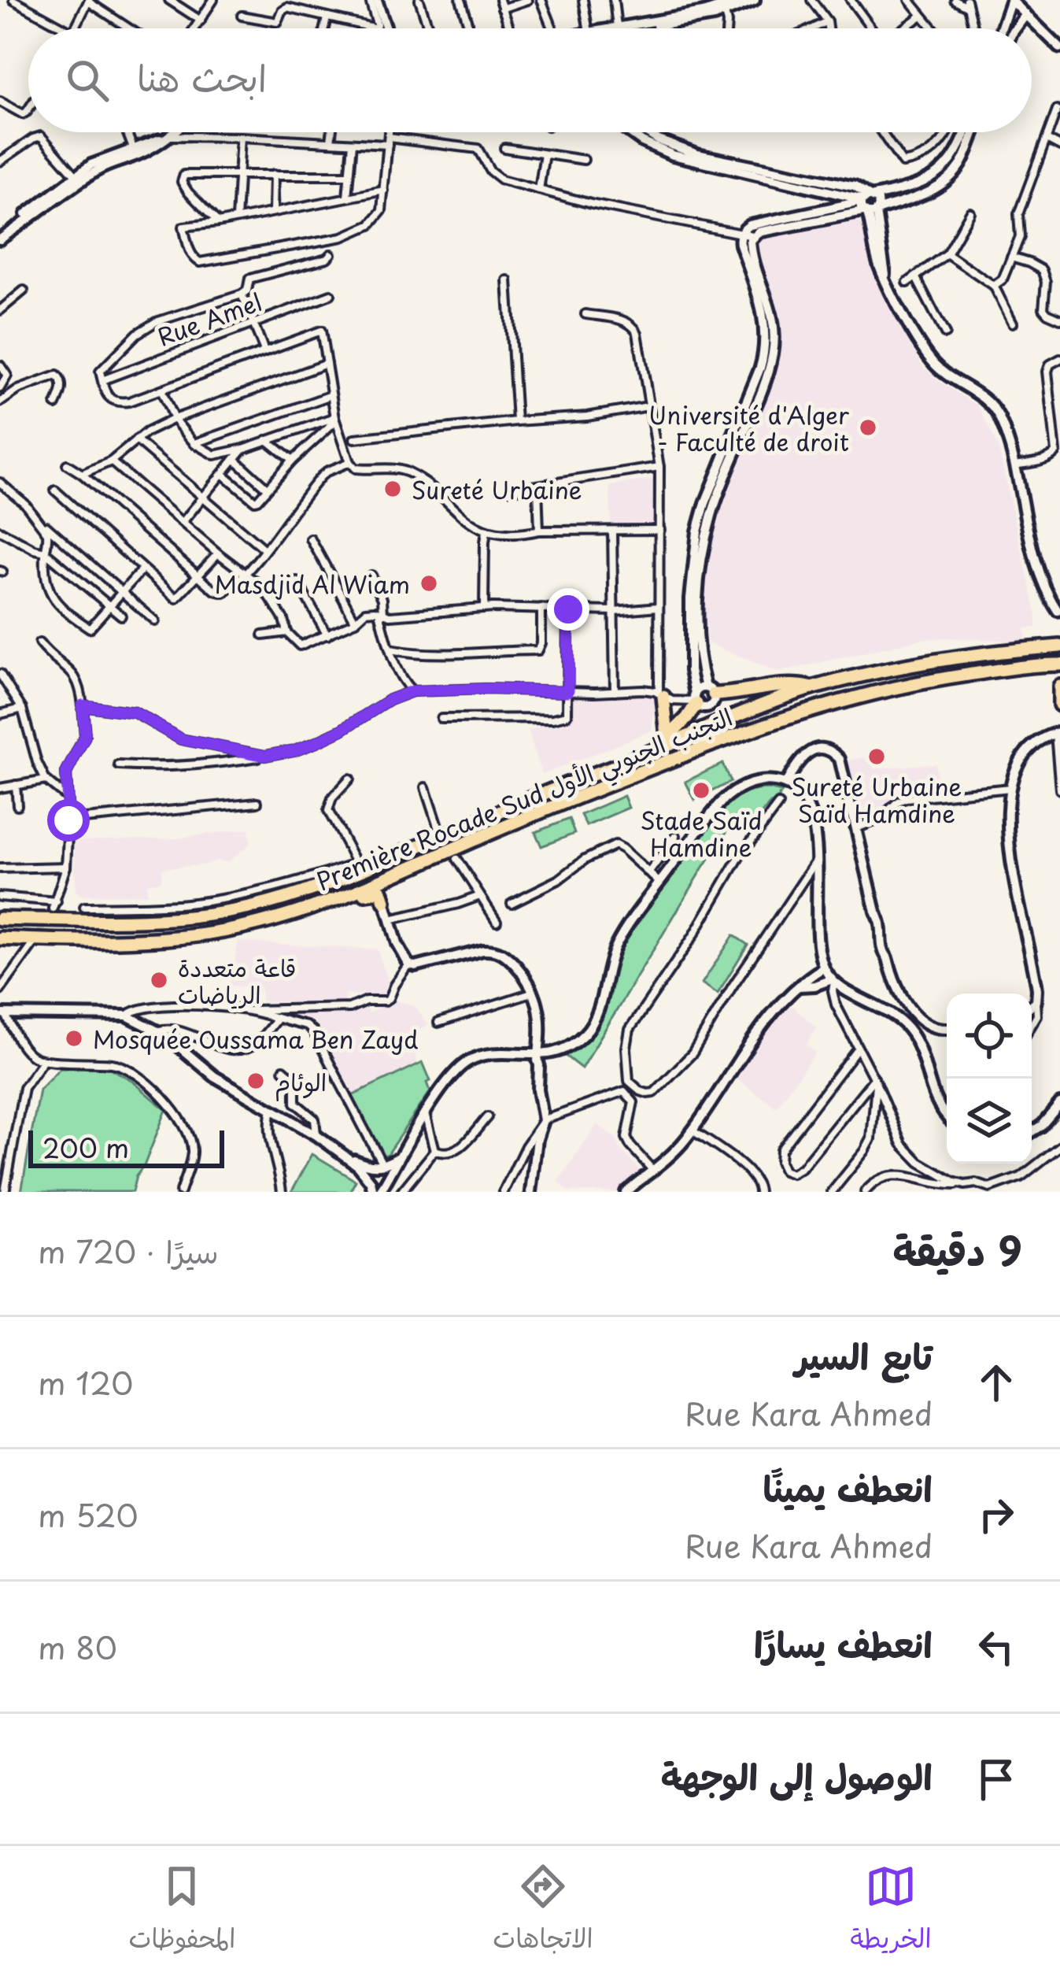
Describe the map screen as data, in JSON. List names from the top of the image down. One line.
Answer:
{"streets":{"highway":["Première Rocade Sud التجنب الجنوبي الأول"],"street":["Rue Amel"]},"places":["Université d'Alger - Faculté de droit","Sureté Urbaine","Masdjid Al Wiam","Sureté Urbaine Saïd Hamdine","Stade Saïd Hamdine","قاعة متعددة الرياضات","Mosquée Oussama Ben Zayd","الوئام"],"scale_bar":"200 m","page":{"search":"ابحث هنا","scale":"200 m","heading":["9 دقيقة","سيرًا · 720 m"],"list":[["تابع السير","Rue Kara Ahmed","120 m"],["انعطف يمينًا","Rue Kara Ahmed","520 m"],["انعطف يسارًا","80 m"],"الوصول إلى الوجهة"],"nav":["الخريطة","الاتجاهات","المحفوظات"]}}
